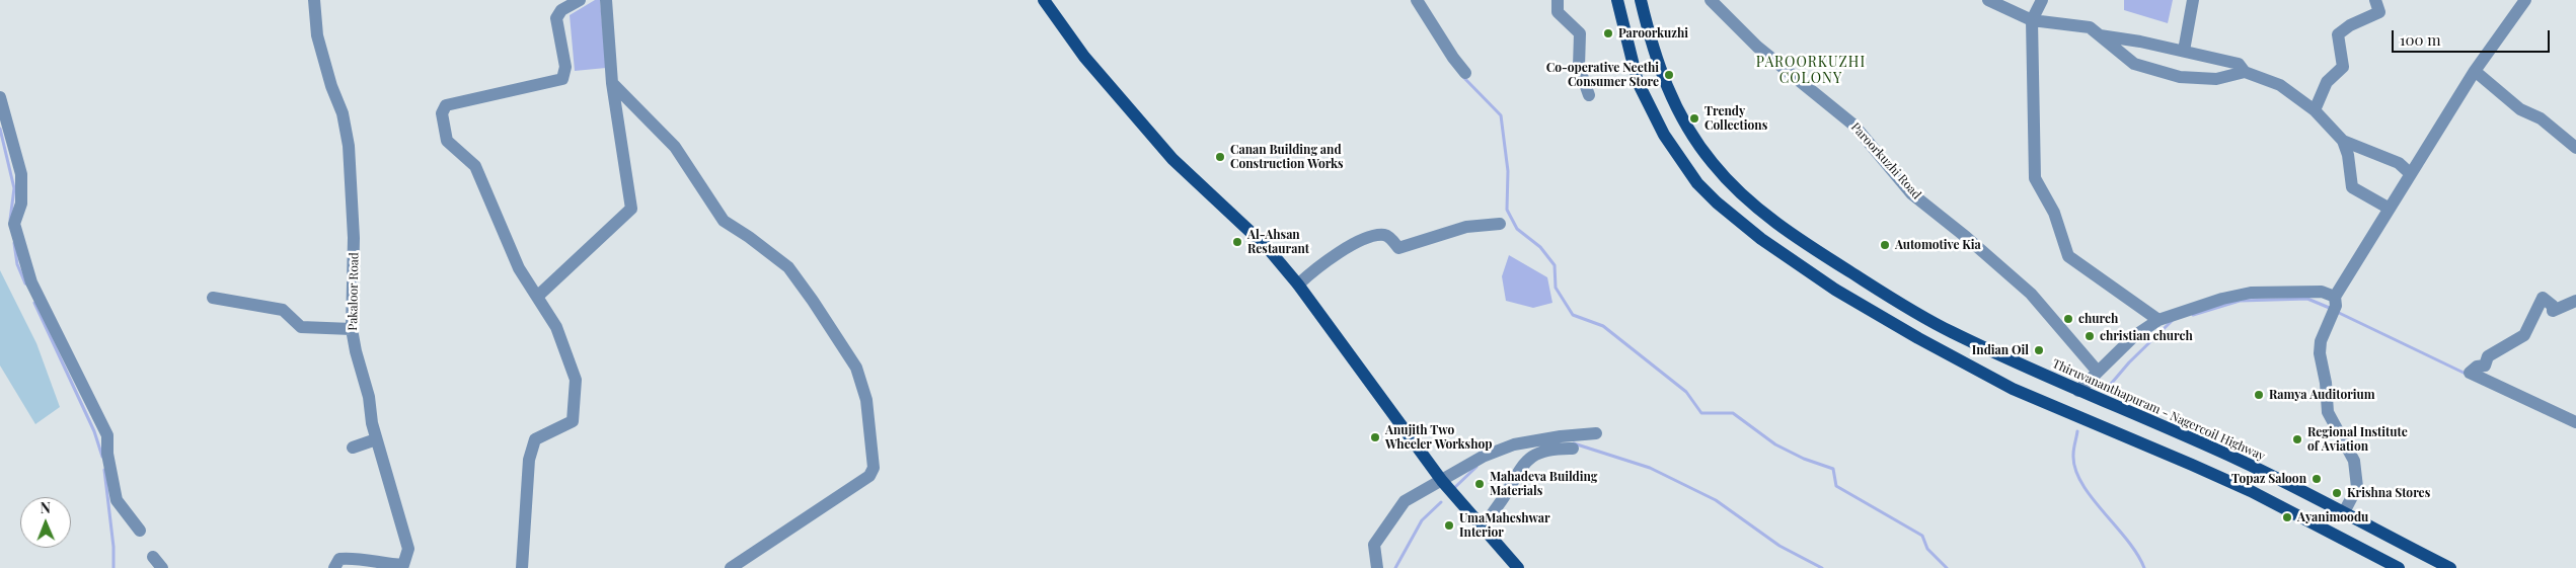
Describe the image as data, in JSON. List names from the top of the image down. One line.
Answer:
{"streets":{"main road":["Thiruvananthapuram - Nagercoil Highway"],"street":["Paroorkuzhi Road","Pakaloor Road"]},"districts":["PAROORKUZHI COLONY"],"places":["Paroorkuzhi","Co-operative Neethi Consumer Store","Trendy Collections","Canan Building and Construction Works","Al-Ahsan Restaurant","Automotive Kia","church","christian church","Indian Oil","Ramya Auditorium","Anujith Two Wheeler Workshop","Regional Institute of Aviation","Topaz Saloon","Mahadeva Building Materials","Krishna Stores","Ayanimoodu","UmaMaheshwar Interior"],"scale_bar":"100 m","north":"top"}
